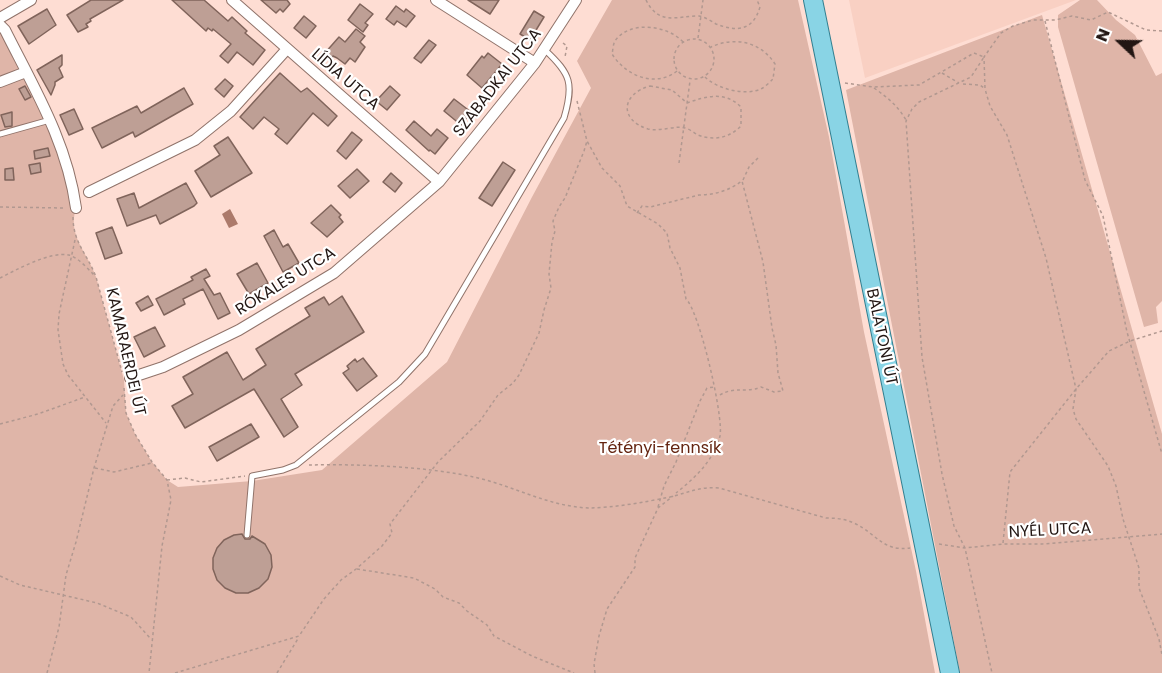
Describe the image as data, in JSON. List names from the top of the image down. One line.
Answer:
{"streets":{"main road":["BALATONI ÚT"],"street":["LÍDIA UTCA","SZABADKAI UTCA","RÓKALES UTCA"],"path":["KAMARAERDEI ÚT","NYÉL UTCA"]},"crossings":[["LÍDIA UTCA","SZABADKAI UTCA"],["LÍDIA UTCA","RÓKALES UTCA"],["SZABADKAI UTCA","RÓKALES UTCA"],["BALATONI ÚT","NYÉL UTCA"]],"parks":["Tétényi-fennsík"],"north":"left"}
